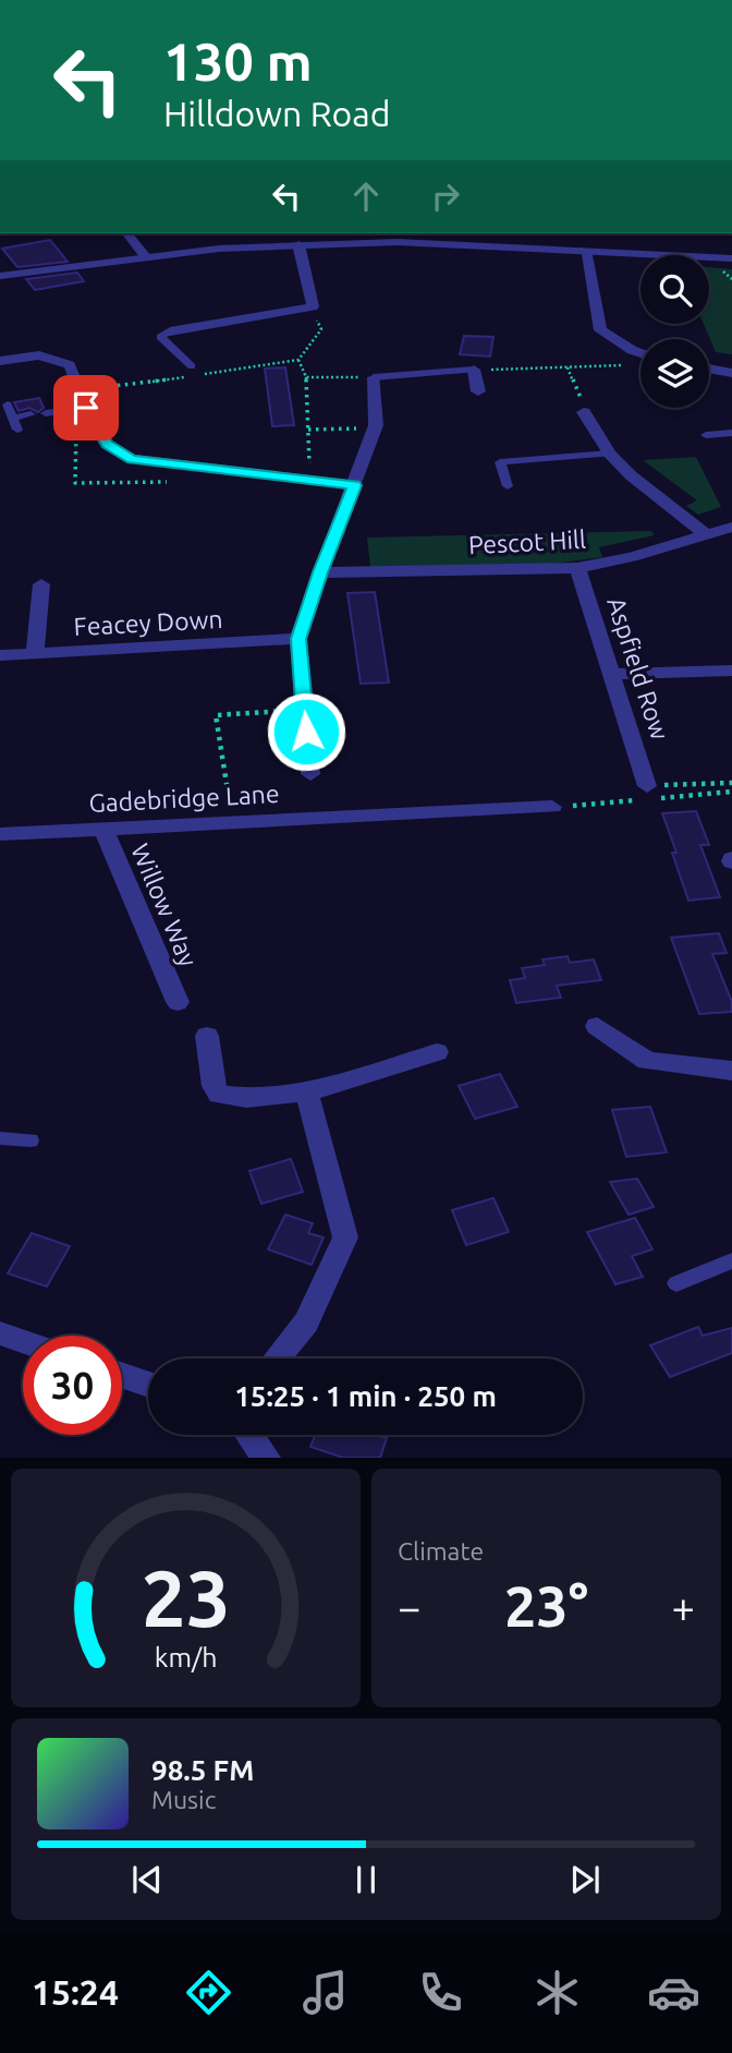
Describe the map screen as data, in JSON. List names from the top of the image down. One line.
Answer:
{"streets":{"street":["Pescot Hill","Feacey Down","Aspfield Row","Gadebridge Lane","Willow Way"]},"crossings":[["Pescot Hill","Aspfield Row"],["Gadebridge Lane","Willow Way"]],"page":{"turn":["130 m","Hilldown Road"],"limit":"30","trip":"15:25 · 1 min · 250 m","tile":"Climate","heat":["−","23°","+"],"song":["98.5 FM","Music"],"tabs":"15:24","gauge":["23","km/h"]}}
